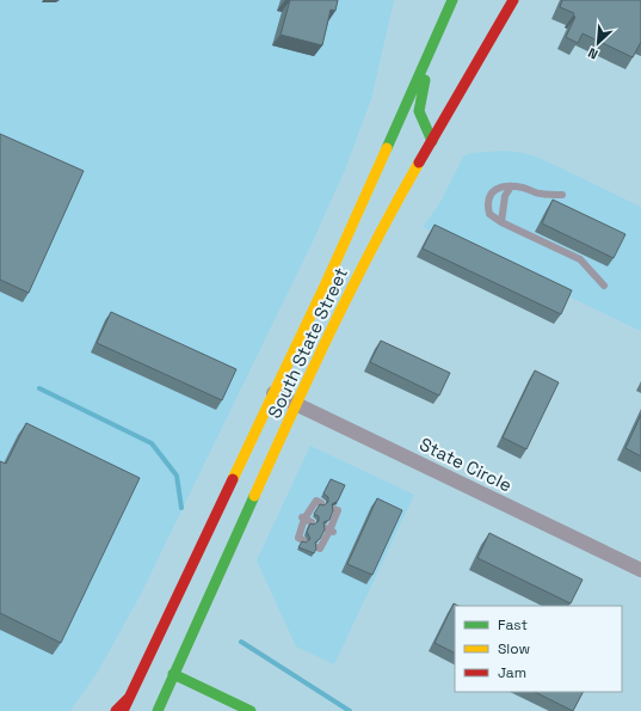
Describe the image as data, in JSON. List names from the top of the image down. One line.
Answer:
{"streets":{"main road":["South State Street"],"street":["State Circle"]},"crossings":[["South State Street","State Circle"]],"legend":["Fast","Slow","Jam"],"north":"bottom left"}
